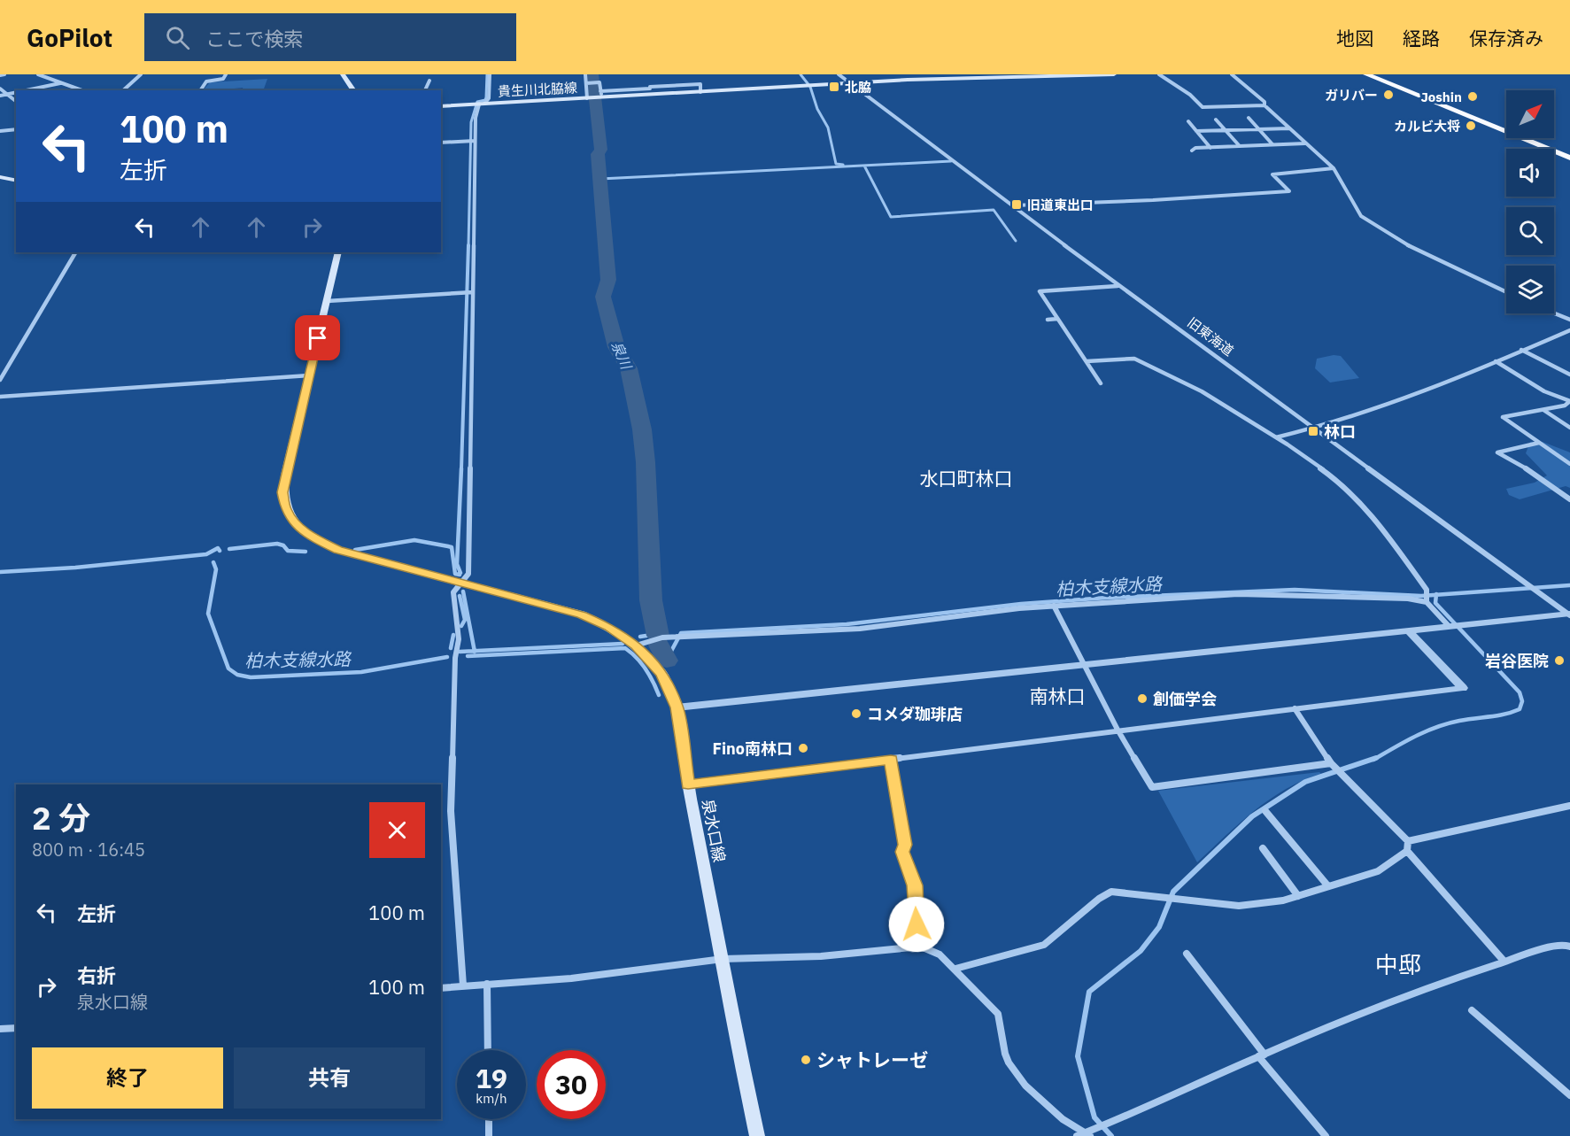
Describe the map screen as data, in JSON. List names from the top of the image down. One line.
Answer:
{"streets":{"main road":["貴生川北脇線","泉水口線"],"street":["旧東海道"]},"crossings":[["貴生川北脇線","旧東海道"]],"districts":["水口町林口","南林口","中邸"],"water":["泉川","柏木支線水路"],"places":{"transit":["北脇","旧道東出口","林口"],"other":["ガリバー","Joshin","カルビ大将","岩谷医院","創価学会","コメダ珈琲店","Fino南林口","シャトレーゼ"]},"north":"top right","page":{"header":"GoPilot","search":"ここで検索","nav":["地図","経路","保存済み"],"turn":["100 m","左折"],"heading":["2 分","800 m · 16:45"],"list":[{"name":"左折","value":"100 m"},{"name":"右折","note":"泉水口線","value":"100 m"}],"buttons":["終了","共有"],"speed":"19 km/h","limit":"30"}}
